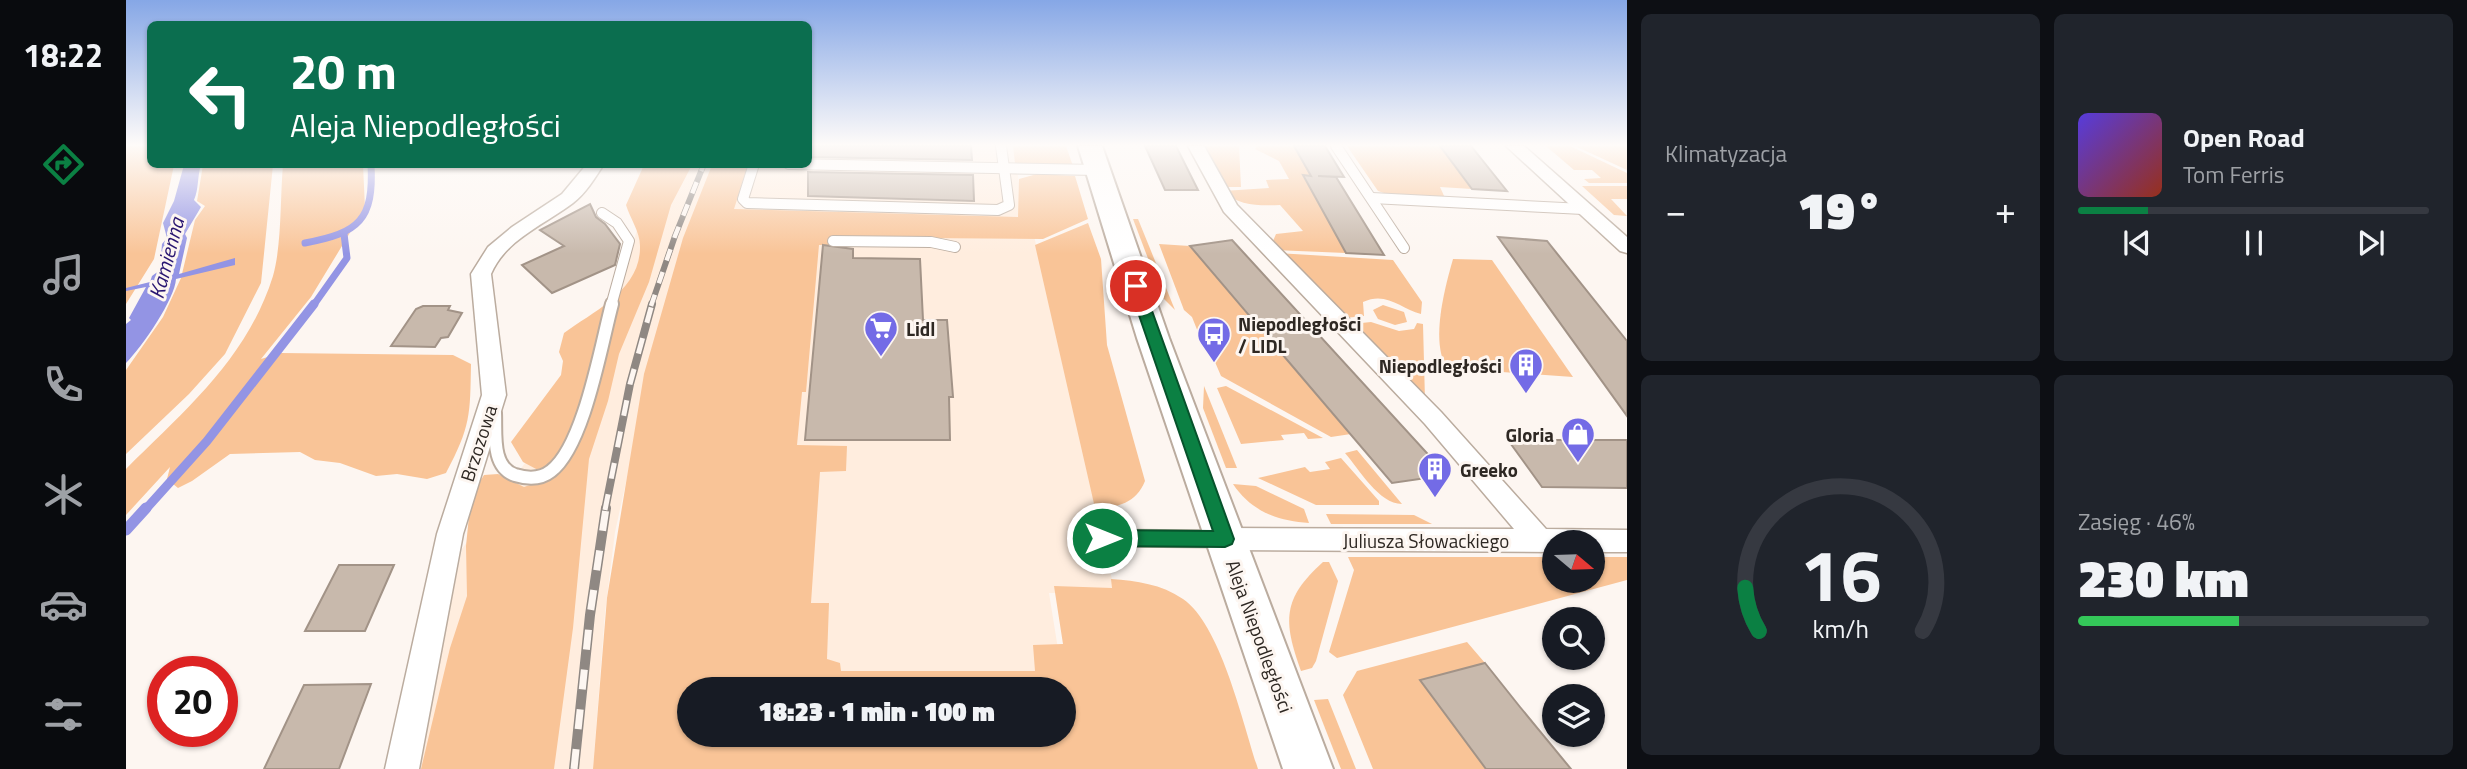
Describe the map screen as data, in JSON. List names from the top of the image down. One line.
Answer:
{"streets":{"street":["Brzozowa","Juliusza Słowackiego","Aleja Niepodległości"]},"crossings":[["Juliusza Słowackiego","Aleja Niepodległości"]],"water":["Kamienna"],"places":{"supermarket":["Lidl"],"bus stop":["Niepodległości / LIDL"],"building":["Niepodległości","Greeko"],"shop":["Gloria"]},"north":"right","page":{"tabs":"18:22","tile":["Klimatyzacja",["Zasięg · 46%","230 km"]],"turn":["20 m","Aleja Niepodległości"],"song":["Open Road","Tom Ferris"],"heat":["−","19°","+"],"limit":"20","trip":"18:23 · 1 min · 100 m","gauge":["16","km/h"]}}
